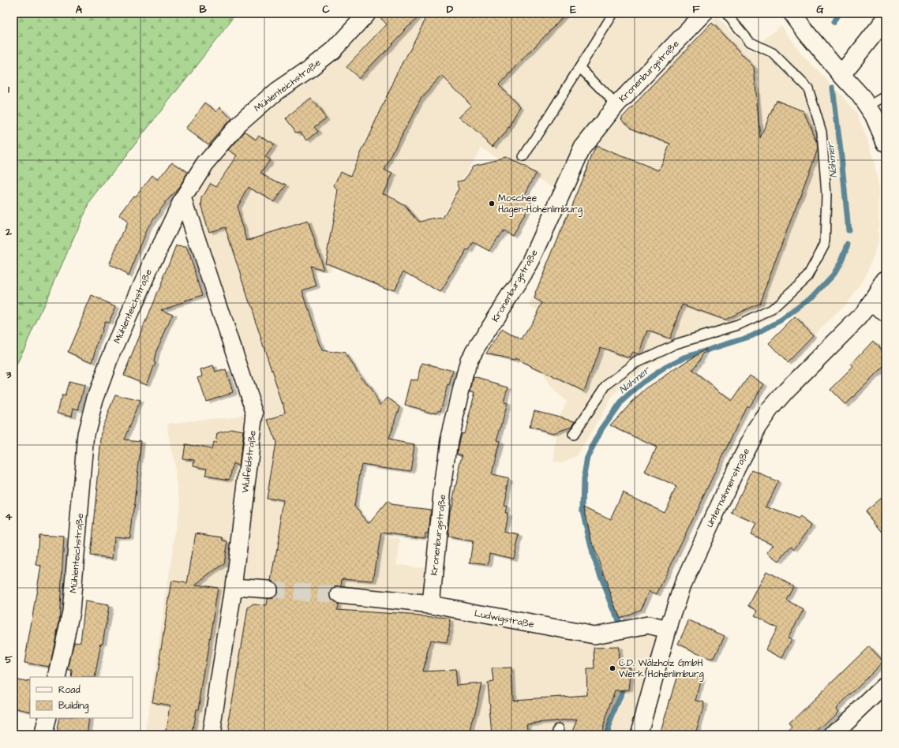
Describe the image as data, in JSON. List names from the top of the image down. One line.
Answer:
{"streets":{"street":["Kronenburgstraße","Mühlenteichstraße","Wulfeldstraße","Unternahmerstraße","Ludwigstraße"]},"crossings":[["Kronenburgstraße","Ludwigstraße"],["Mühlenteichstraße","Wulfeldstraße"],["Unternahmerstraße","Ludwigstraße"]],"water":["Nahmer"],"places":["Moschee Hagen-Hohenlimburg","C.D. Wälzholz GmbH Werk Hohenlimburg"],"legend":["Road","Building"],"grid":{"columns":["A","B","C","D","E","F","G"],"rows":["1","2","3","4","5"]}}
